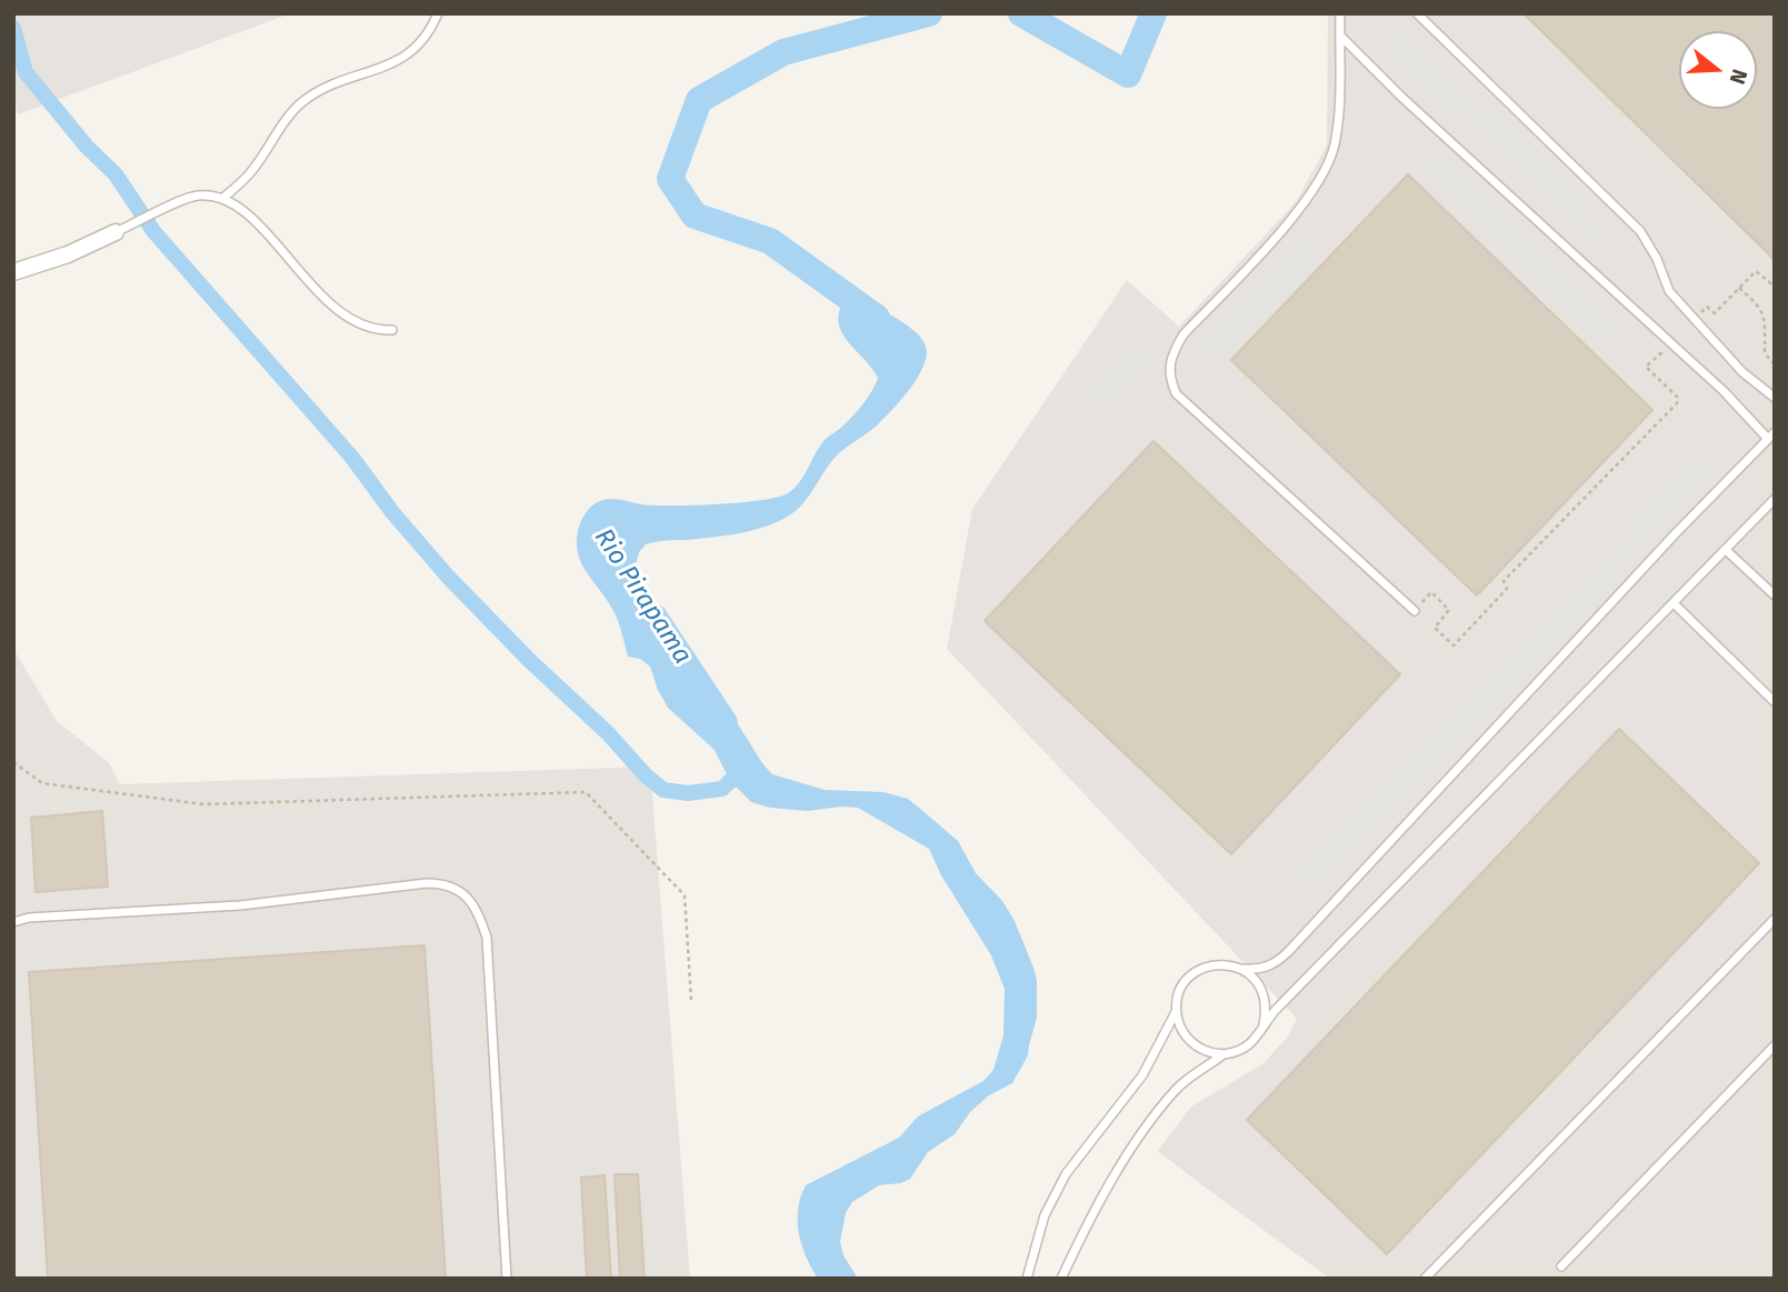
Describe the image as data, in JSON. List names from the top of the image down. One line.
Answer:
{"water":["Rio Pirapama"],"north":"right"}
